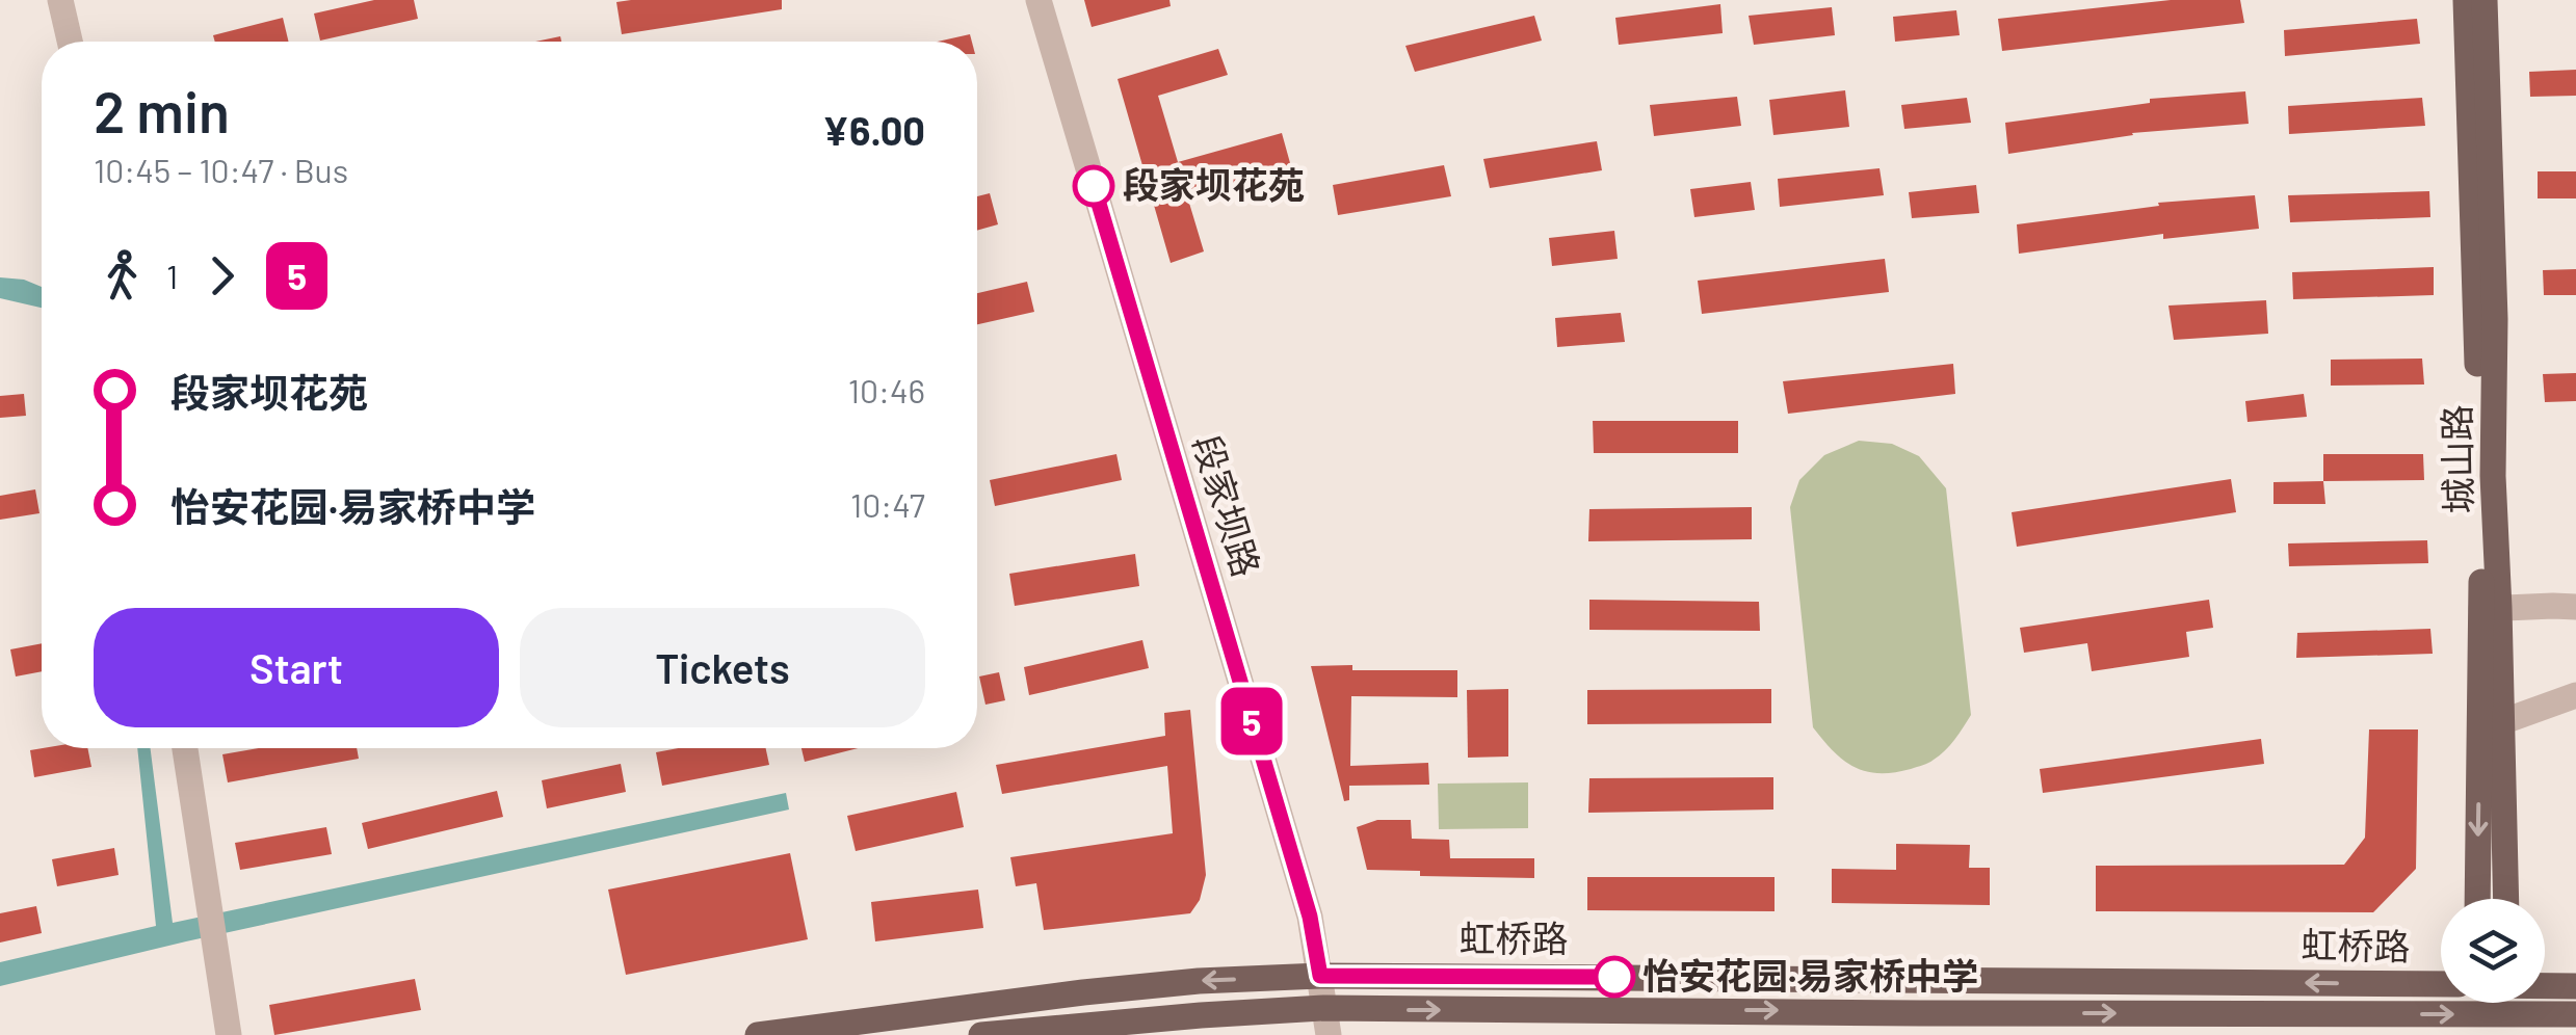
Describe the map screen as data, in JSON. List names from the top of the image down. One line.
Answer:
{"streets":{"main road":["城山路","虹桥路"],"street":["段家坝路"]},"crossings":[["段家坝路","虹桥路"]],"places":["段家坝花苑","怡安花园·易家桥中学"],"lines":["bus line 5"],"page":{"on_map":"5","heading":["2 min","10:45 – 10:47 · Bus","¥6.00"],"legs":["1","5"],"list":[{"name":"段家坝花苑","value":"10:46"},{"name":"怡安花园·易家桥中学","value":"10:47"}],"buttons":["Start","Tickets"]}}
